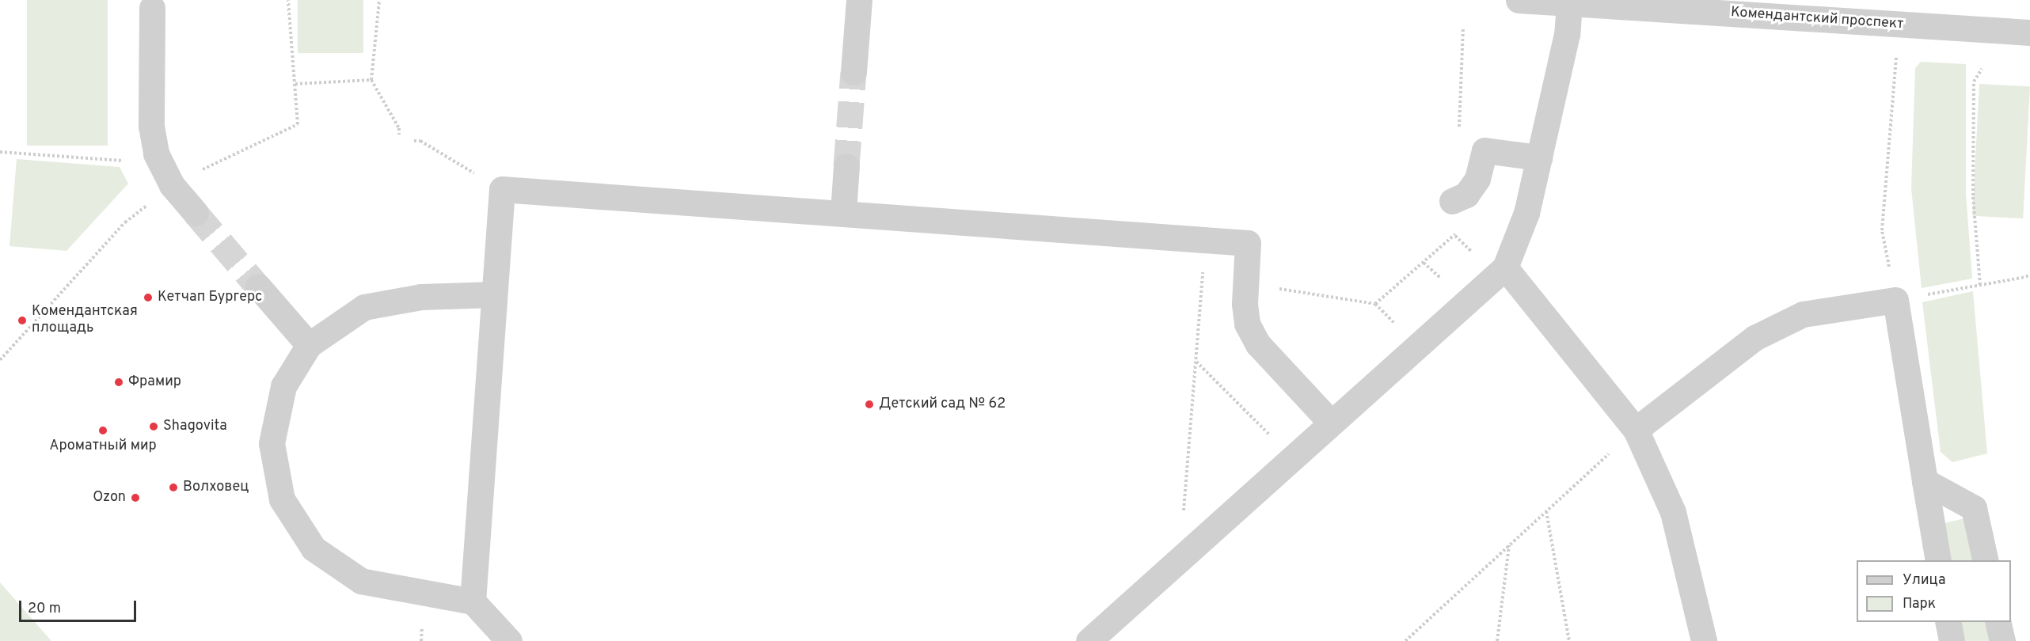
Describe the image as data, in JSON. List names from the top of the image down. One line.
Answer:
{"streets":{"street":["Комендантский проспект"]},"places":["Кетчап Бургерс","Комендантская площадь","Фрамир","Детский сад № 62","Shagovita","Ароматный мир","Волховец","Ozon"],"legend":["Улица","Парк"],"scale_bar":"20 m"}
